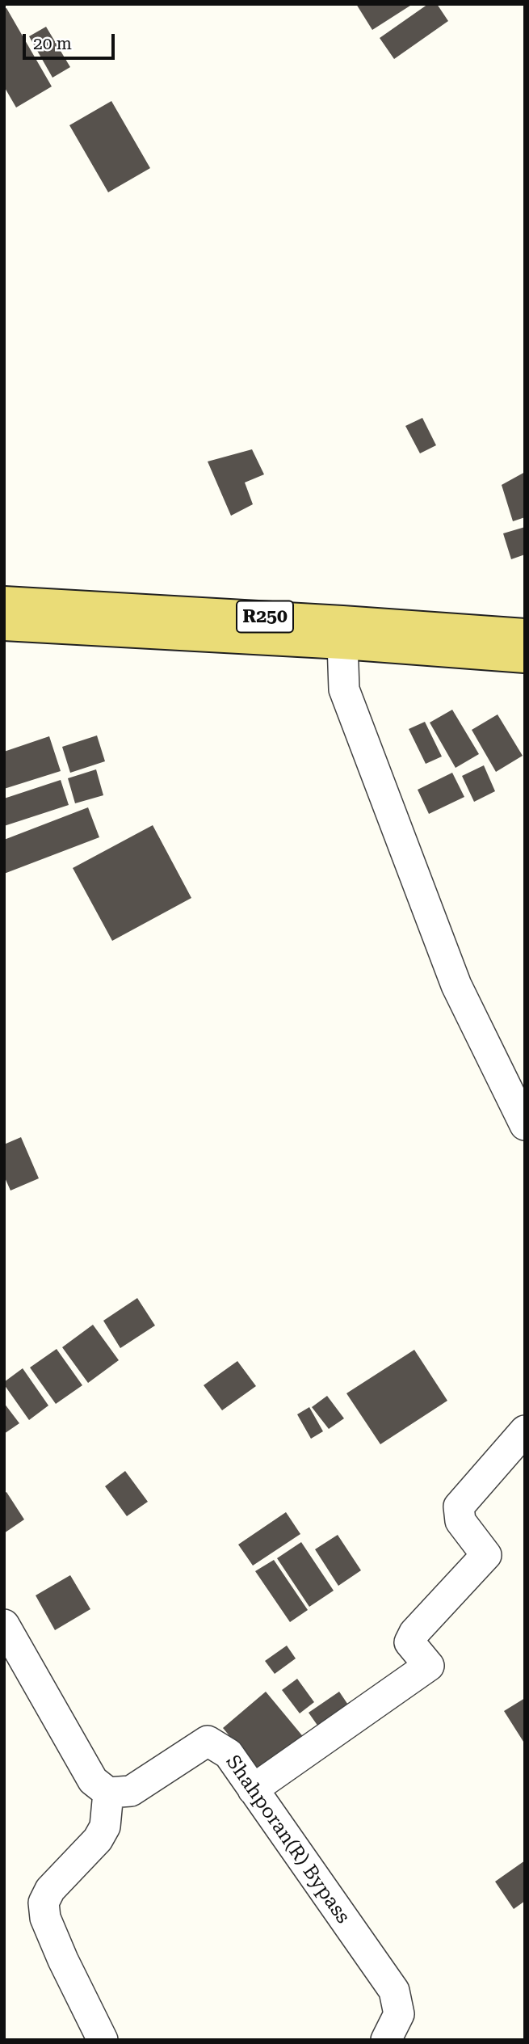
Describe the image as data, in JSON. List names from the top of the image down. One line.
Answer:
{"streets":{"main road":["R250"],"street":["Shahporan(R) Bypass"]},"scale_bar":"20 m"}
